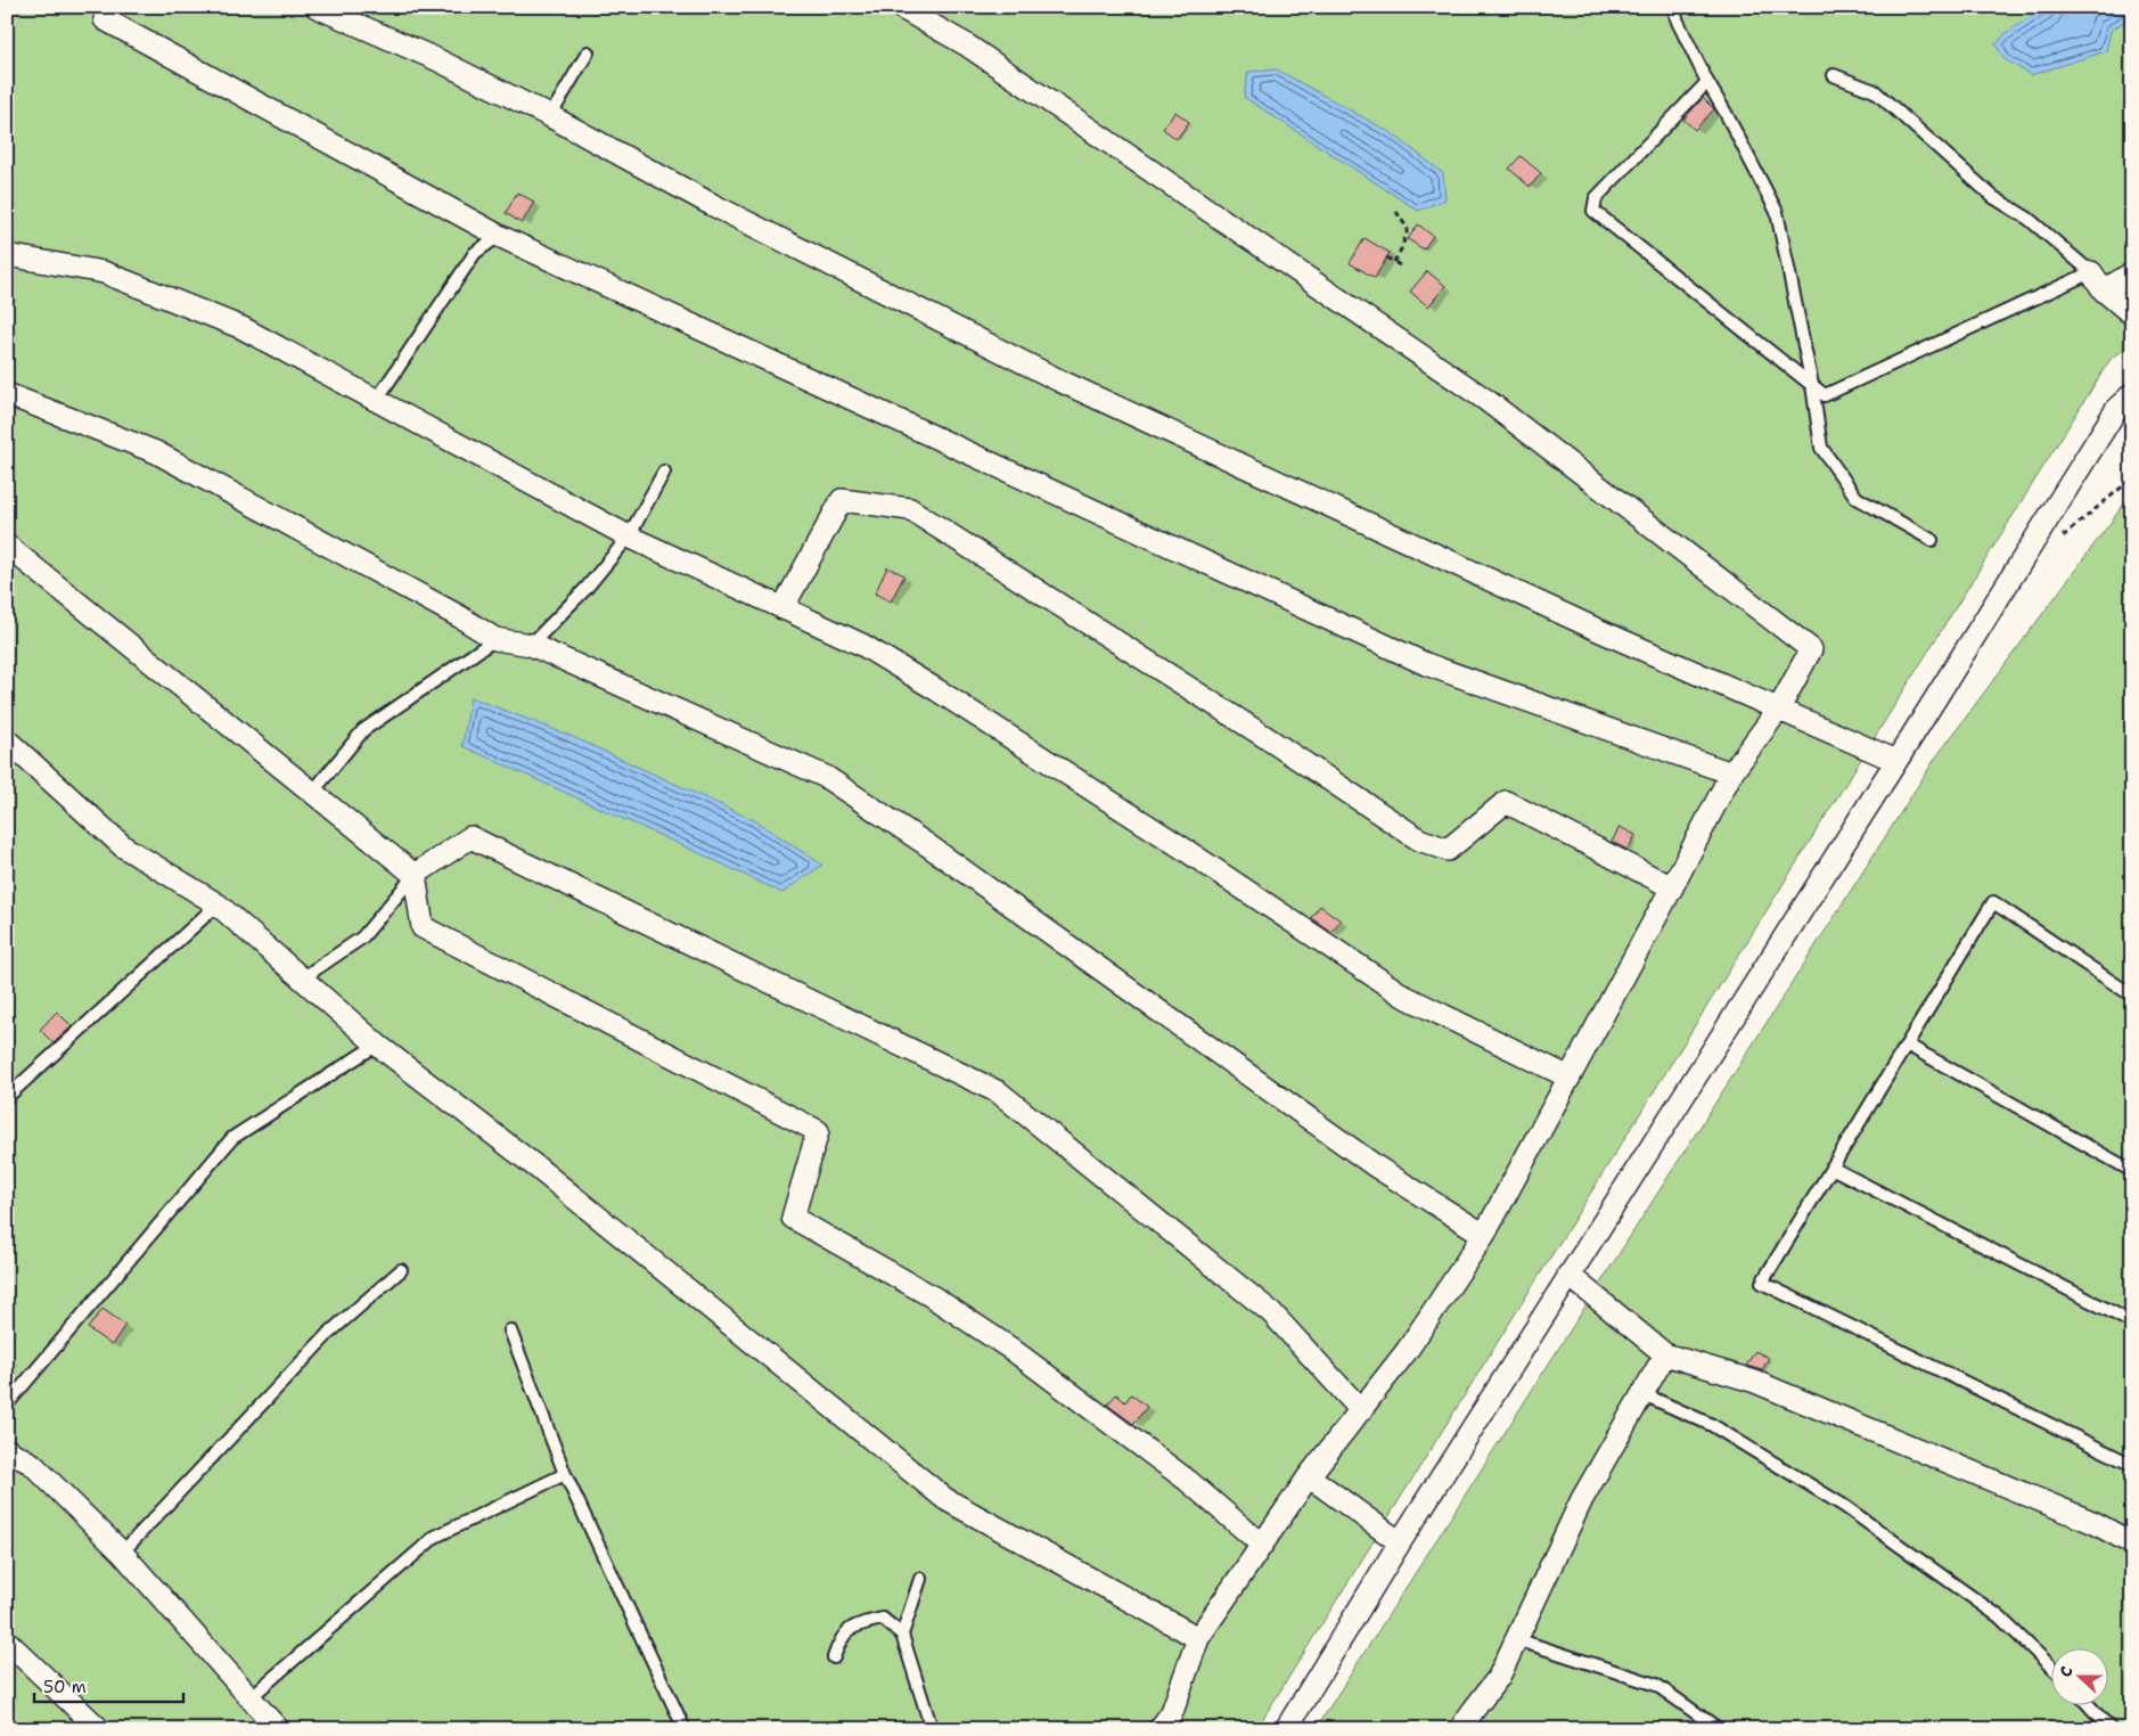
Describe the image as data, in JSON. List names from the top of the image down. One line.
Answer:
{"scale_bar":"50 m","north":"left"}
